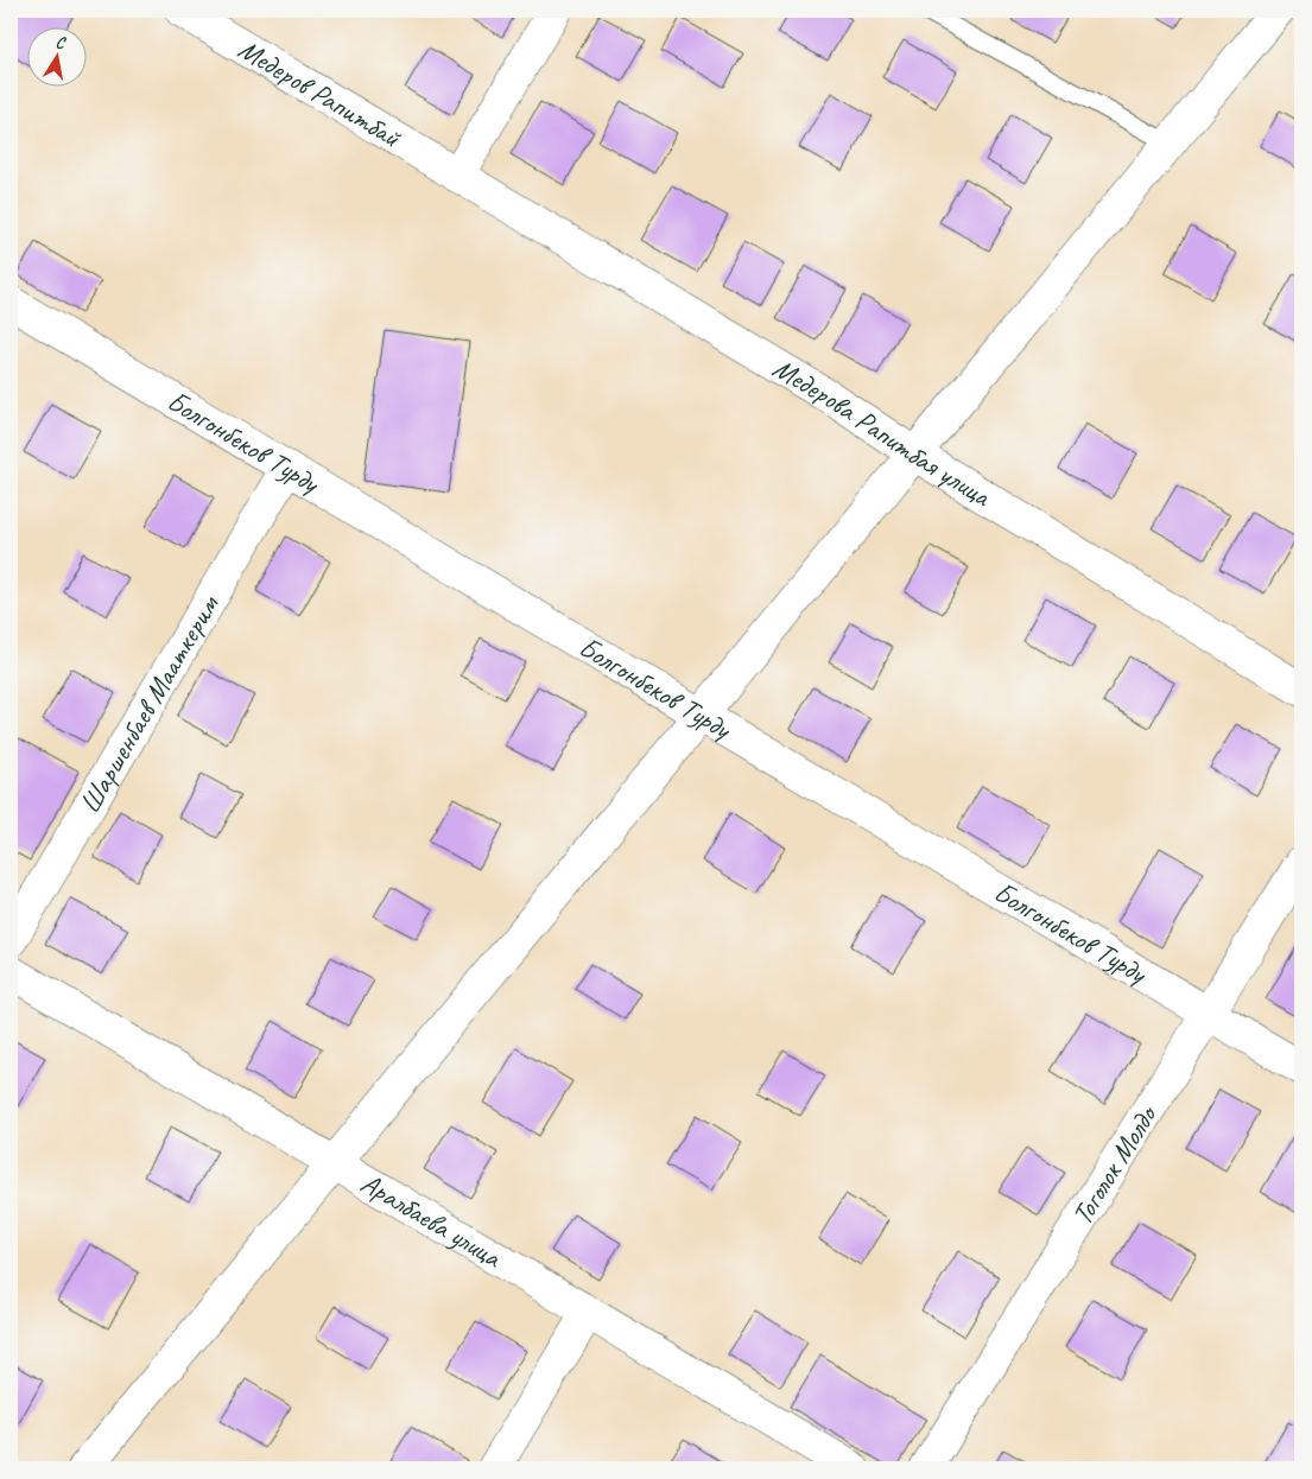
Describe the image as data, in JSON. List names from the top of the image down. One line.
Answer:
{"streets":{"street":["Медеров Рапитбай","Медерова Рапитбая улица","Болгонбеков Турду","Шаршенбаев Мааткерим","Тоголок Молдо","Аралбаева улица"]},"crossings":[["Медеров Рапитбай","Медерова Рапитбая улица"],["Болгонбеков Турду","Шаршенбаев Мааткерим"],["Болгонбеков Турду","Тоголок Молдо"]],"north":"top"}
